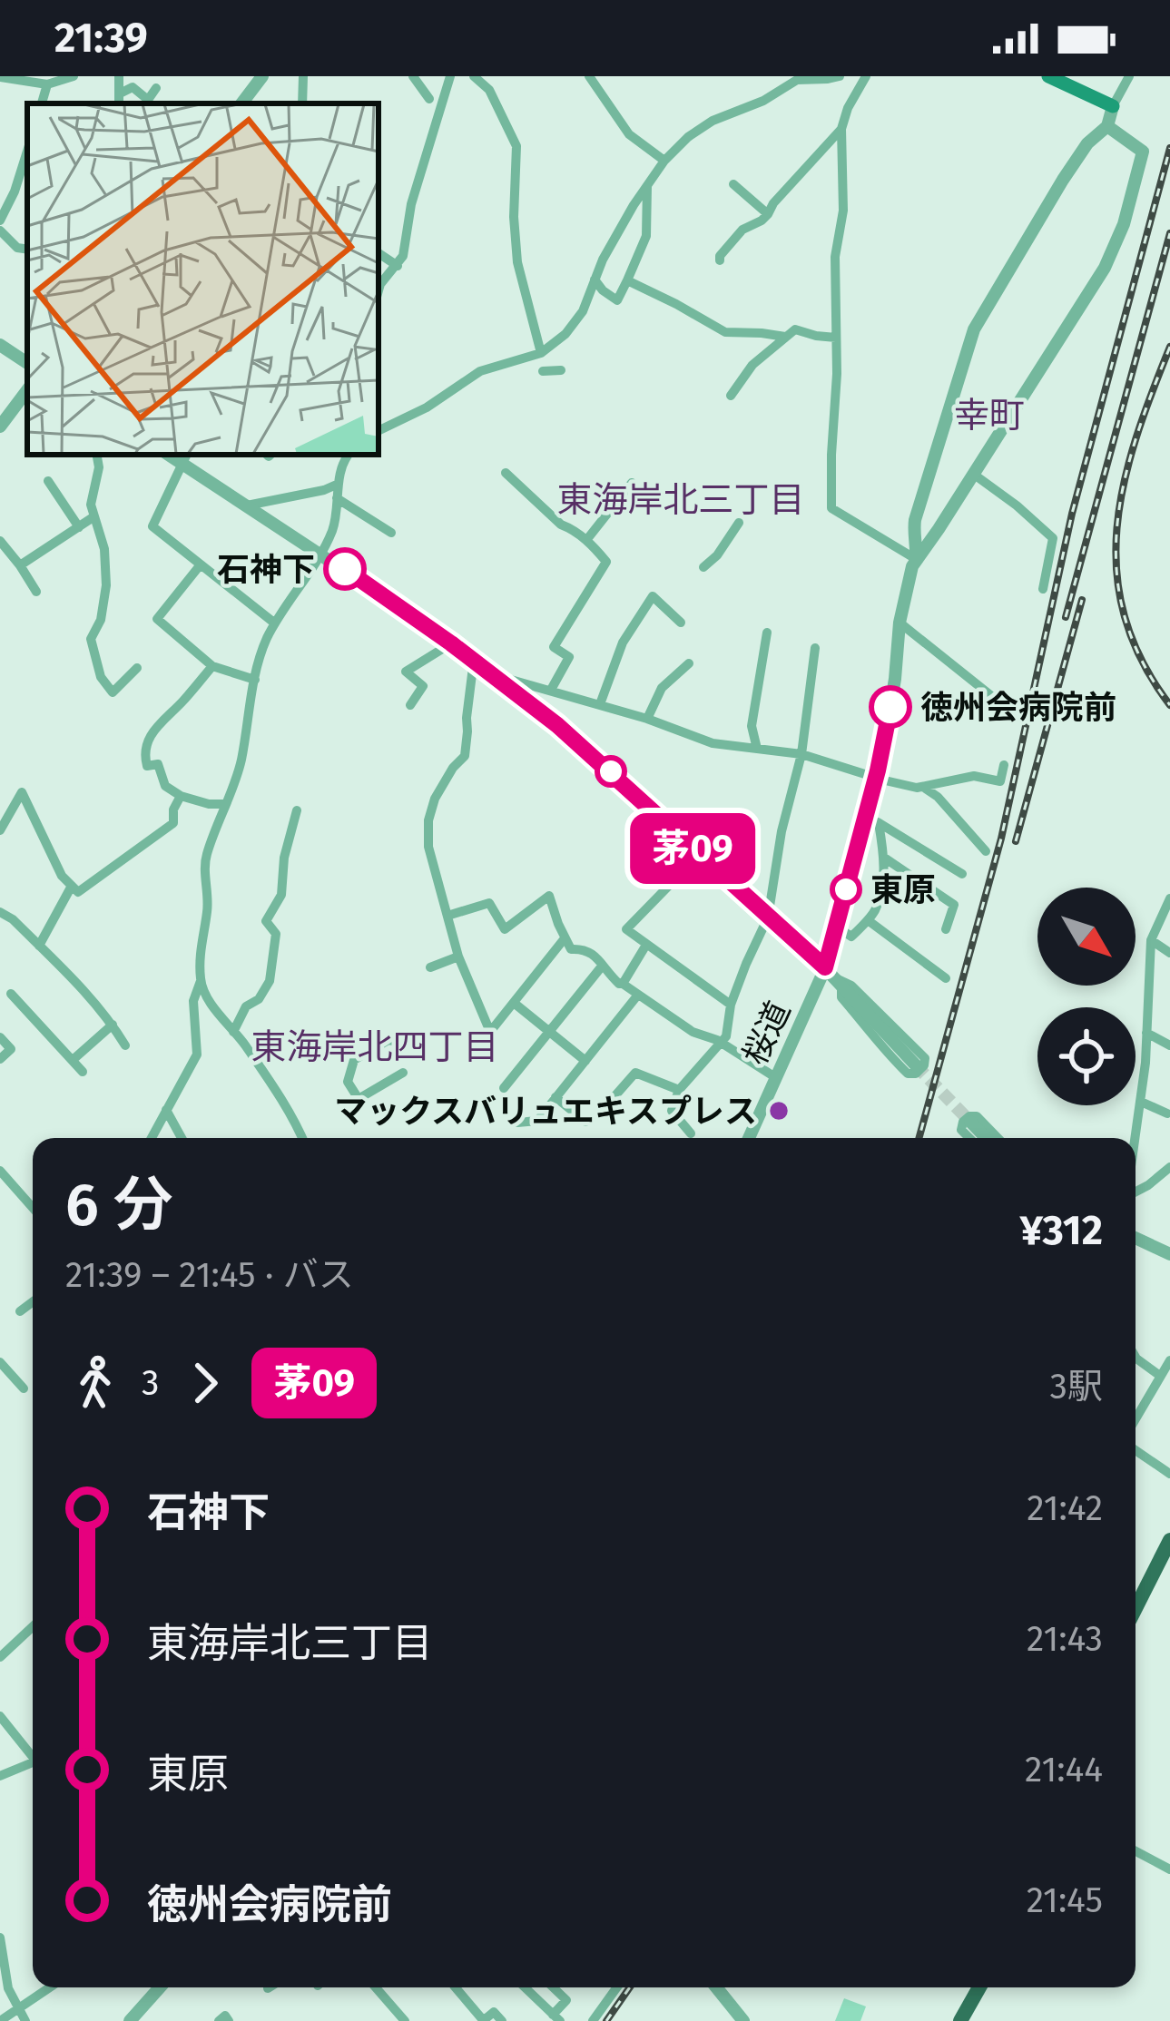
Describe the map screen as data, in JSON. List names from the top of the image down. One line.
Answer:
{"streets":{"street":["桜道"]},"districts":["幸町","東海岸北三丁目","東海岸北四丁目"],"places":["石神下","徳州会病院前","東原","マックスバリュエキスプレス"],"lines":["bus line 茅09"],"north":"bottom right","page":{"status":"21:39","on_map":"茅09","heading":["6 分","21:39 – 21:45 · バス","¥312"],"legs":["3","茅09","3駅"],"list":[{"name":"石神下","value":"21:42"},{"name":"東海岸北三丁目","value":"21:43"},{"name":"東原","value":"21:44"},{"name":"徳州会病院前","value":"21:45"}]}}
